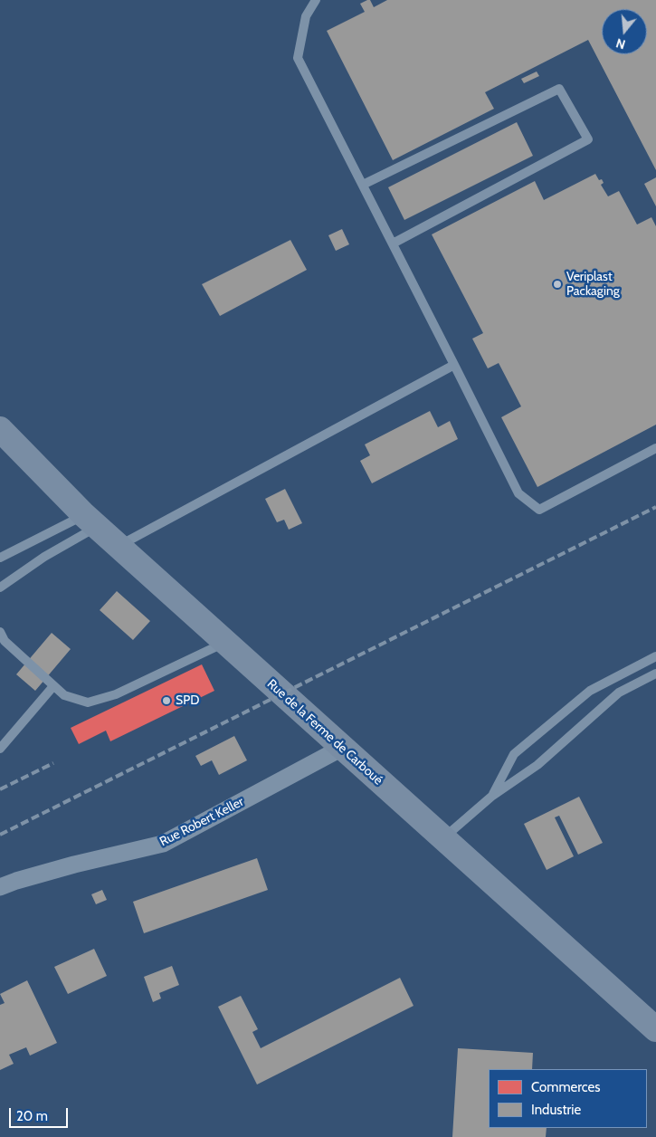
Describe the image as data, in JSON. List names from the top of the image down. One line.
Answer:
{"streets":{"street":["Rue de la Ferme de Carboué","Rue Robert Keller"]},"crossings":[["Rue de la Ferme de Carboué","Rue Robert Keller"]],"places":["Veriplast Packaging","SPD"],"legend":["Commerces","Industrie"],"scale_bar":"20 m","north":"bottom"}
